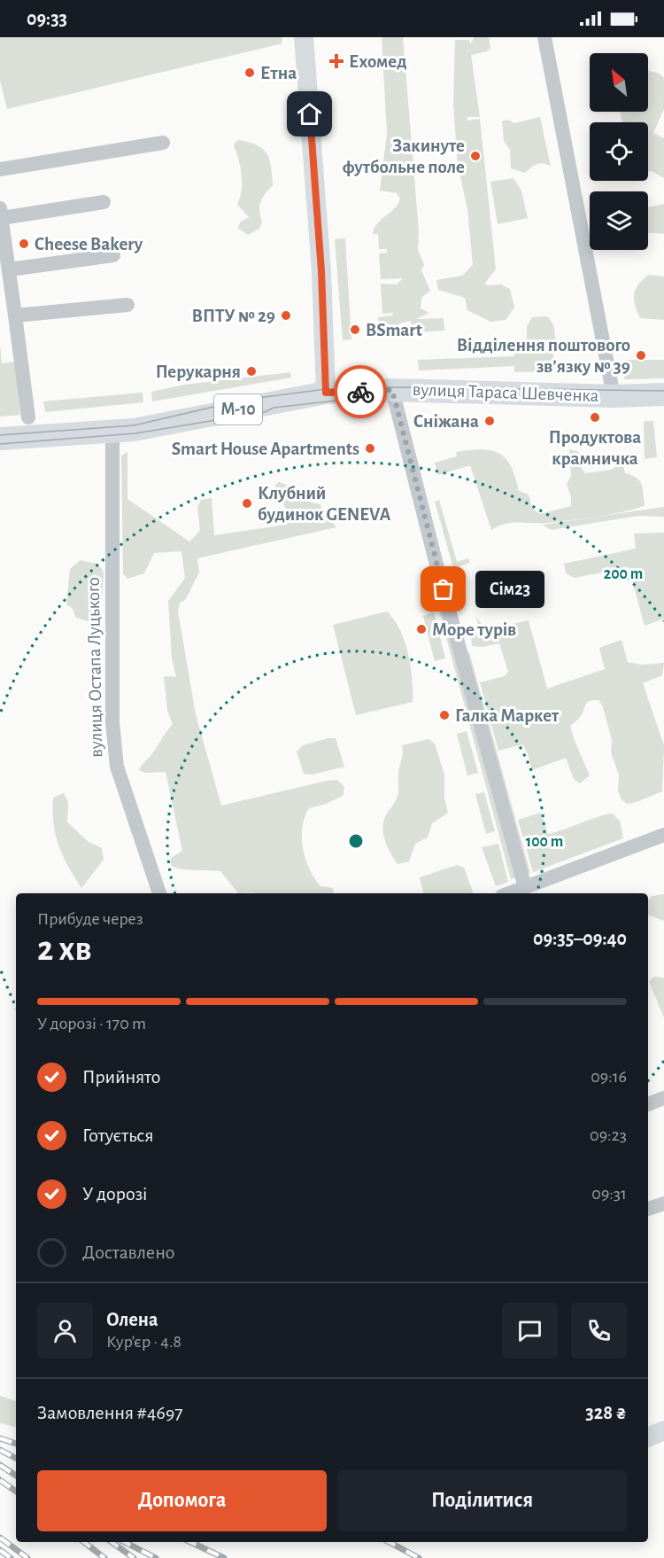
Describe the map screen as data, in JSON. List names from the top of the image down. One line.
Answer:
{"streets":{"main road":["вулиця Тараса Шевченка","М-10"],"street":["вулиця Остапа Луцького"]},"crossings":[["вулиця Тараса Шевченка","вулиця Остапа Луцького"]],"places":{"health":["Ехомед"],"other":["Етна","Закинуте футбольне поле","Cheese Bakery","ВПТУ № 29","BSmart","Відділення поштового зв’язку № 39","Перукарня","Продуктова крамничка","Сніжана","Smart House Apartments","Клубний будинок GENEVA","Сім23","Море турів","Галка Маркет"]},"north":"top left","page":{"status":"09:33","bubble":"Сім23","heading":["2 хв","Прибуде через","09:35–09:40"],"panel":["Олена","Кур’єр · 4.8","Замовлення #4697","328 ₴"],"bar":"У дорозі · 170 m","list":[["Прийнято","09:16"],["Готується","09:23"],["У дорозі","09:31"],"Доставлено"],"buttons":["Допомога","Поділитися"]},"rings":["200 m","100 m"]}
